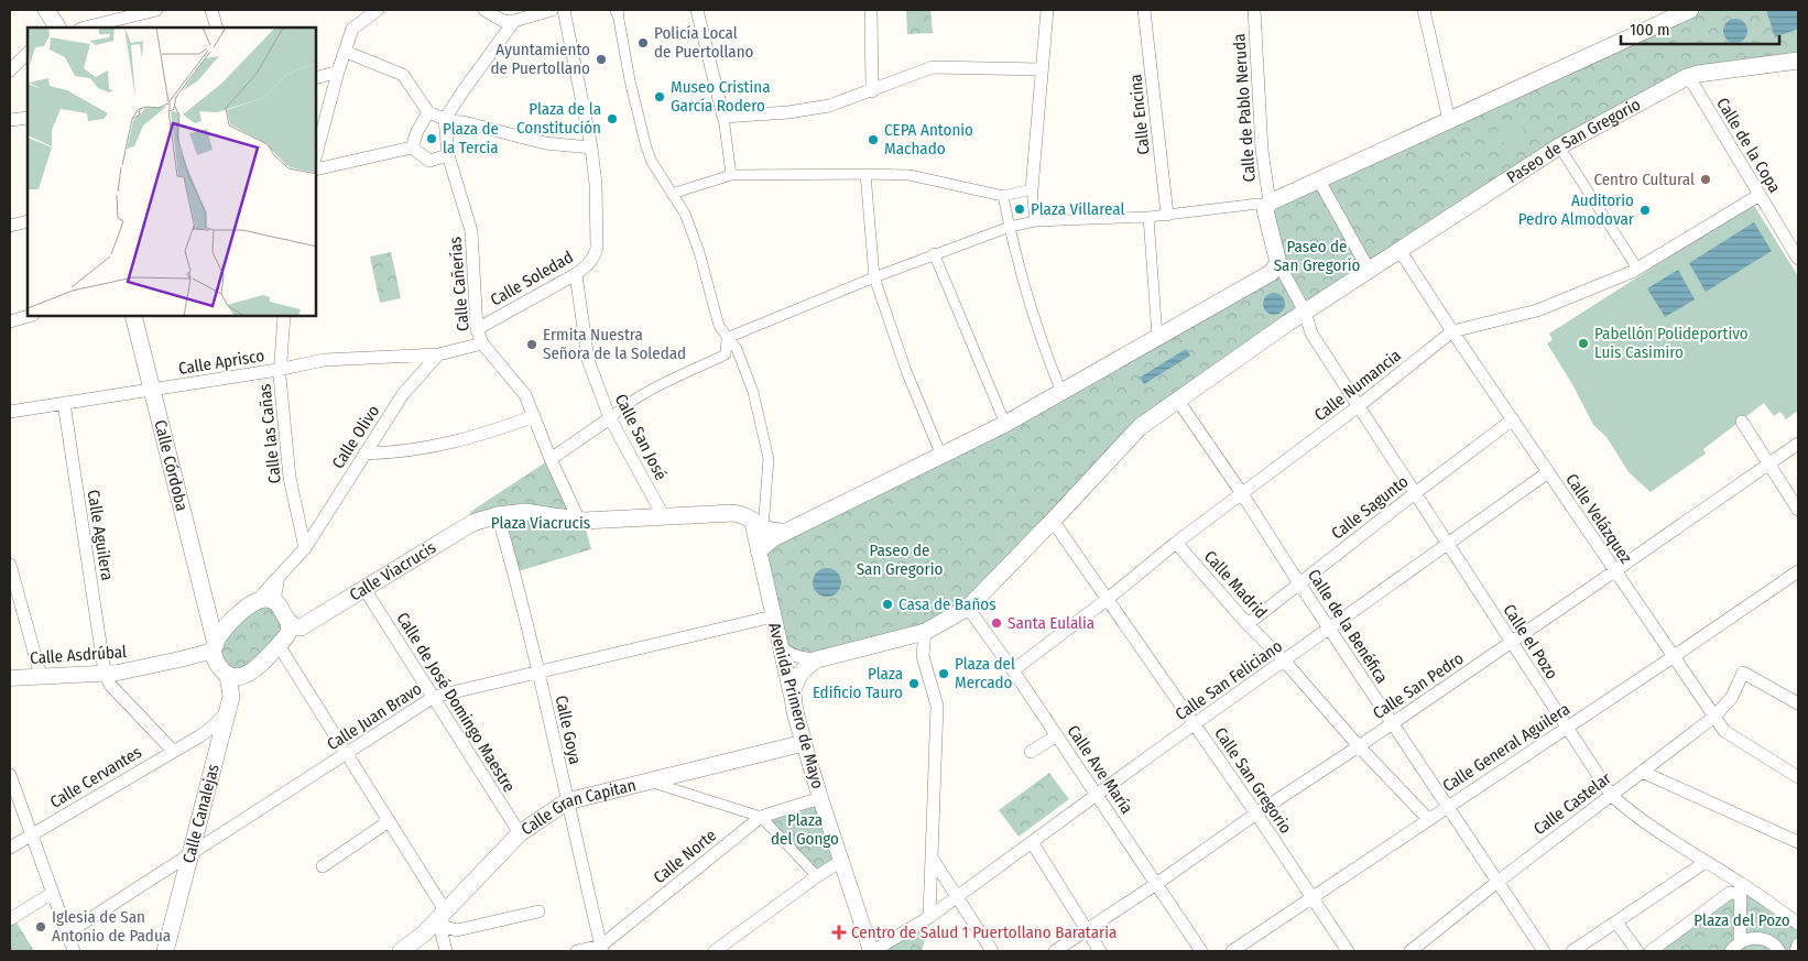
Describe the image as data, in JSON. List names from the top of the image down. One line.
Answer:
{"streets":{"main road":["Paseo de San Gregorio","Calle Córdoba","Calle Viacrucis","Avenida Primero de Mayo","Calle Gran Capitan","Calle Canalejas"],"street":["Calle de Pablo Neruda","Calle Encina","Calle de la Copa","Calle Soledad","Calle Cañerías","Calle Aprisco","Calle Numancia","Calle las Cañas","Calle Olivo","Calle San José","Calle Sagunto","Calle Velázquez","Calle Aguilera","Calle Madrid","Calle de la Benéfica","Calle el Pozo","Calle Asdrúbal","Calle San Feliciano","Calle San Pedro","Calle de José Domingo Maestre","Calle Juan Bravo","Calle Goya","Calle General Aguilera","Calle Ave María","Calle Cervantes","Calle San Gregorio","Calle Castelar","Calle Norte"]},"crossings":[["Paseo de San Gregorio","Calle de la Copa"],["Paseo de San Gregorio","Calle Velázquez"],["Paseo de San Gregorio","Calle de la Benéfica"],["Paseo de San Gregorio","Calle el Pozo"],["Paseo de San Gregorio","Avenida Primero de Mayo"],["Paseo de San Gregorio","Calle Ave María"],["Paseo de San Gregorio","Calle San Gregorio"],["Calle de la Copa","Calle Numancia"],["Calle Soledad","Calle Cañerías"],["Calle Soledad","Calle San José"],["Calle Aprisco","Calle las Cañas"],["Calle Aprisco","Calle Olivo"],["Calle Aprisco","Calle Córdoba"],["Calle Aprisco","Calle Aguilera"],["Calle Numancia","Calle Velázquez"],["Calle Numancia","Calle Madrid"],["Calle Numancia","Calle de la Benéfica"],["Calle Numancia","Calle el Pozo"],["Calle Numancia","Calle Ave María"],["Calle Numancia","Calle San Gregorio"],["Calle las Cañas","Calle Olivo"],["Calle Olivo","Calle Córdoba"],["Calle Olivo","Calle Viacrucis"],["Calle Olivo","Calle Asdrúbal"],["Calle Olivo","Calle Canalejas"],["Calle Córdoba","Calle Viacrucis"],["Calle Córdoba","Calle Asdrúbal"],["Calle Córdoba","Calle Canalejas"],["Calle Sagunto","Calle Velázquez"],["Calle Sagunto","Calle Madrid"],["Calle Sagunto","Calle de la Benéfica"],["Calle Sagunto","Calle el Pozo"],["Calle Velázquez","Calle San Feliciano"],["Calle Velázquez","Calle San Pedro"],["Calle Velázquez","Calle General Aguilera"],["Calle Velázquez","Calle Castelar"],["Calle Aguilera","Calle Asdrúbal"],["Calle Viacrucis","Calle Asdrúbal"],["Calle Viacrucis","Calle de José Domingo Maestre"],["Calle Viacrucis","Calle Goya"],["Calle Viacrucis","Calle Canalejas"],["Calle Madrid","Calle San Feliciano"],["Calle Madrid","Calle San Pedro"],["Calle Madrid","Calle General Aguilera"],["Calle de la Benéfica","Calle San Feliciano"],["Calle de la Benéfica","Calle San Pedro"],["Calle de la Benéfica","Calle General Aguilera"],["Calle de la Benéfica","Calle Castelar"],["Calle el Pozo","Calle San Feliciano"],["Calle el Pozo","Calle San Pedro"],["Calle el Pozo","Calle General Aguilera"],["Calle el Pozo","Calle Castelar"],["Calle Asdrúbal","Calle Canalejas"],["Calle San Feliciano","Avenida Primero de Mayo"],["Calle San Feliciano","Calle Ave María"],["Calle San Feliciano","Calle San Gregorio"],["Calle San Pedro","Calle Ave María"],["Calle San Pedro","Calle San Gregorio"],["Calle de José Domingo Maestre","Calle Juan Bravo"],["Calle de José Domingo Maestre","Calle Gran Capitan"],["Avenida Primero de Mayo","Calle Juan Bravo"],["Avenida Primero de Mayo","Calle Gran Capitan"],["Avenida Primero de Mayo","Calle Norte"],["Calle Juan Bravo","Calle Goya"],["Calle Juan Bravo","Calle Canalejas"],["Calle Goya","Calle Gran Capitan"],["Calle Goya","Calle Norte"],["Calle General Aguilera","Calle San Gregorio"],["Calle Cervantes","Calle Canalejas"]],"parks":["Paseo de San Gregorío","Plaza Viacrucis","Paseo de San Gregorio","Plaza del Gongo","Plaza del Pozo"],"places":{"other":["Policía Local de Puertollano","Ayuntamiento de Puertollano","Museo Cristina García Rodero","Plaza de la Constitución","Plaza de la Tercia","CEPA Antonio Machado","Centro Cultural","Plaza Villareal","Auditorio Pedro Almodovar","Pabellón Polideportivo Luis Casimiro","Ermita Nuestra Señora de la Soledad","Casa de Baños","Santa Eulalia","Plaza del Mercado","Plaza Edificio Tauro","Iglesia de San Antonio de Padua"],"health":["Centro de Salud 1 Puertollano Barataria"]},"scale_bar":"100 m"}
